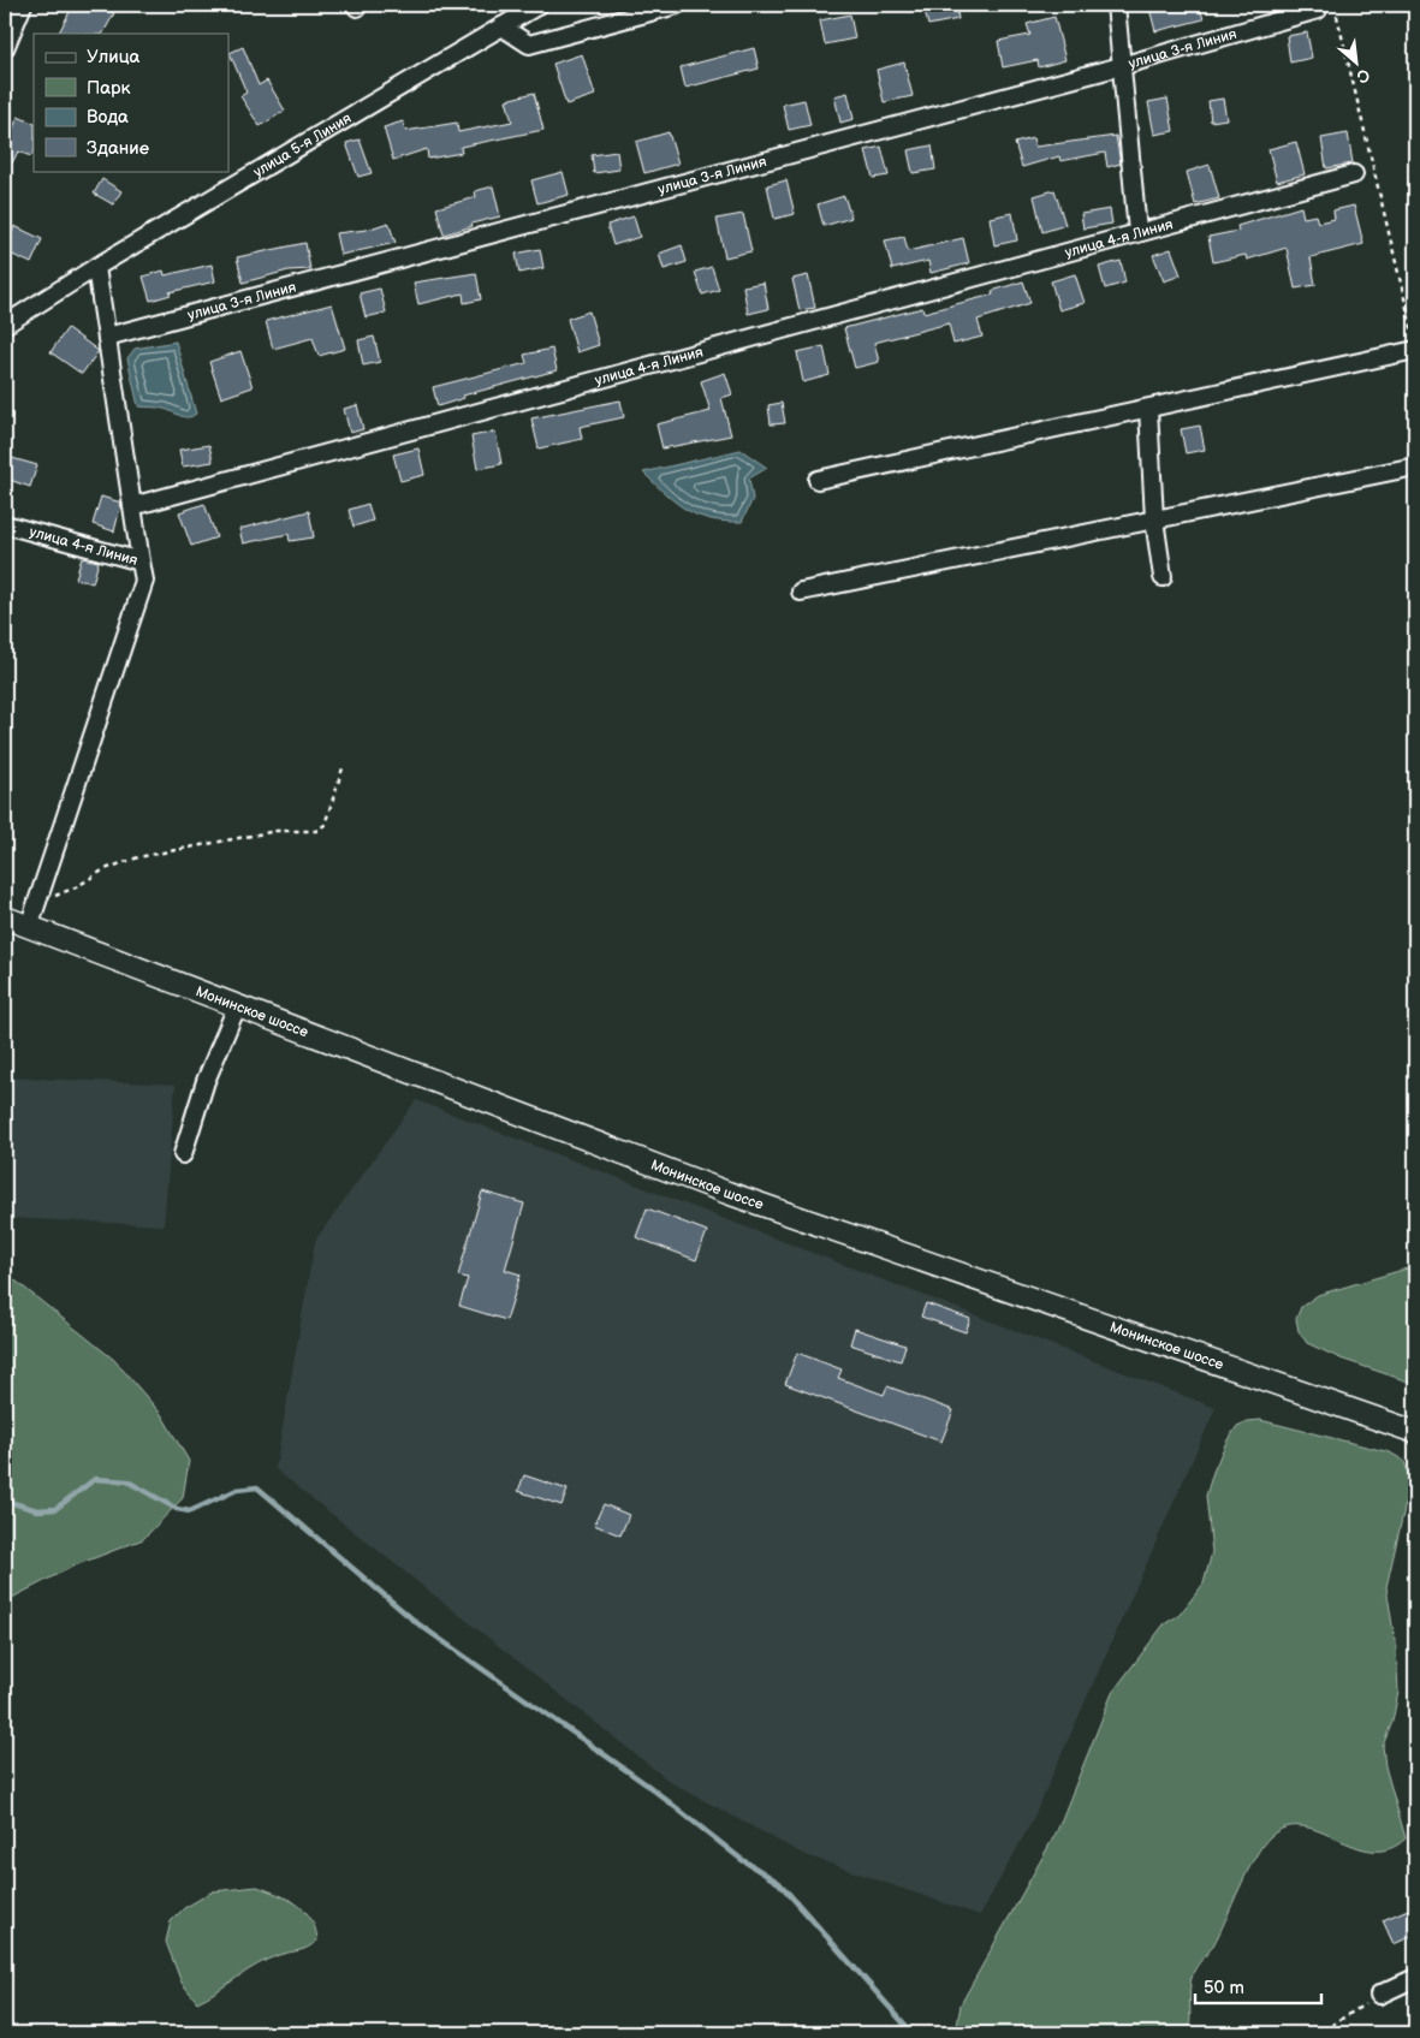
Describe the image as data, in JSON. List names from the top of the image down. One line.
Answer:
{"streets":{"main road":["Монинское шоссе"],"street":["улица 3-я Линия","улица 5-я Линия","улица 4-я Линия"]},"legend":["Улица","Парк","Вода","Здание"],"scale_bar":"50 m","north":"bottom right"}
